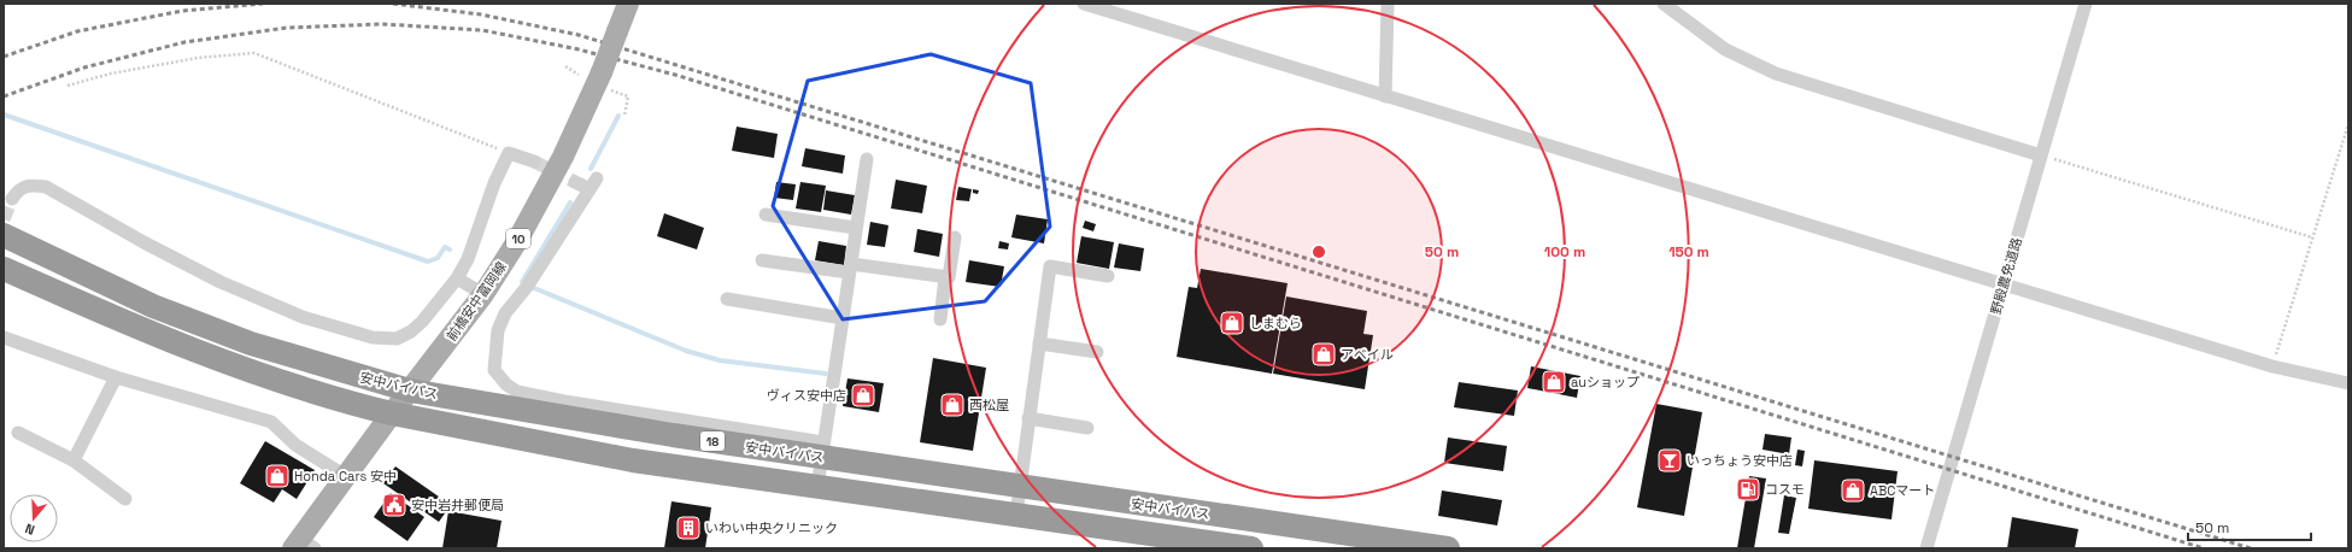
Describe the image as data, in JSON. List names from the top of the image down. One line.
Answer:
{"streets":{"highway":["安中バイパス","18"],"main road":["10","前橋安中富岡線"],"street":["野殿農免道路"]},"crossings":[["前橋安中富岡線","安中バイパス"]],"places":{"shop":["しまむら","アベイル","auショップ","ヴィス安中店","西松屋","Honda Cars 安中","ABCマート"],"bar":["いっちょう安中店"],"fuel station":["コスモ"],"public building":["安中岩井郵便局"],"building":["いわい中央クリニック"]},"scale_bar":"50 m","north":"bottom","rings":["50 m","100 m","150 m"]}
